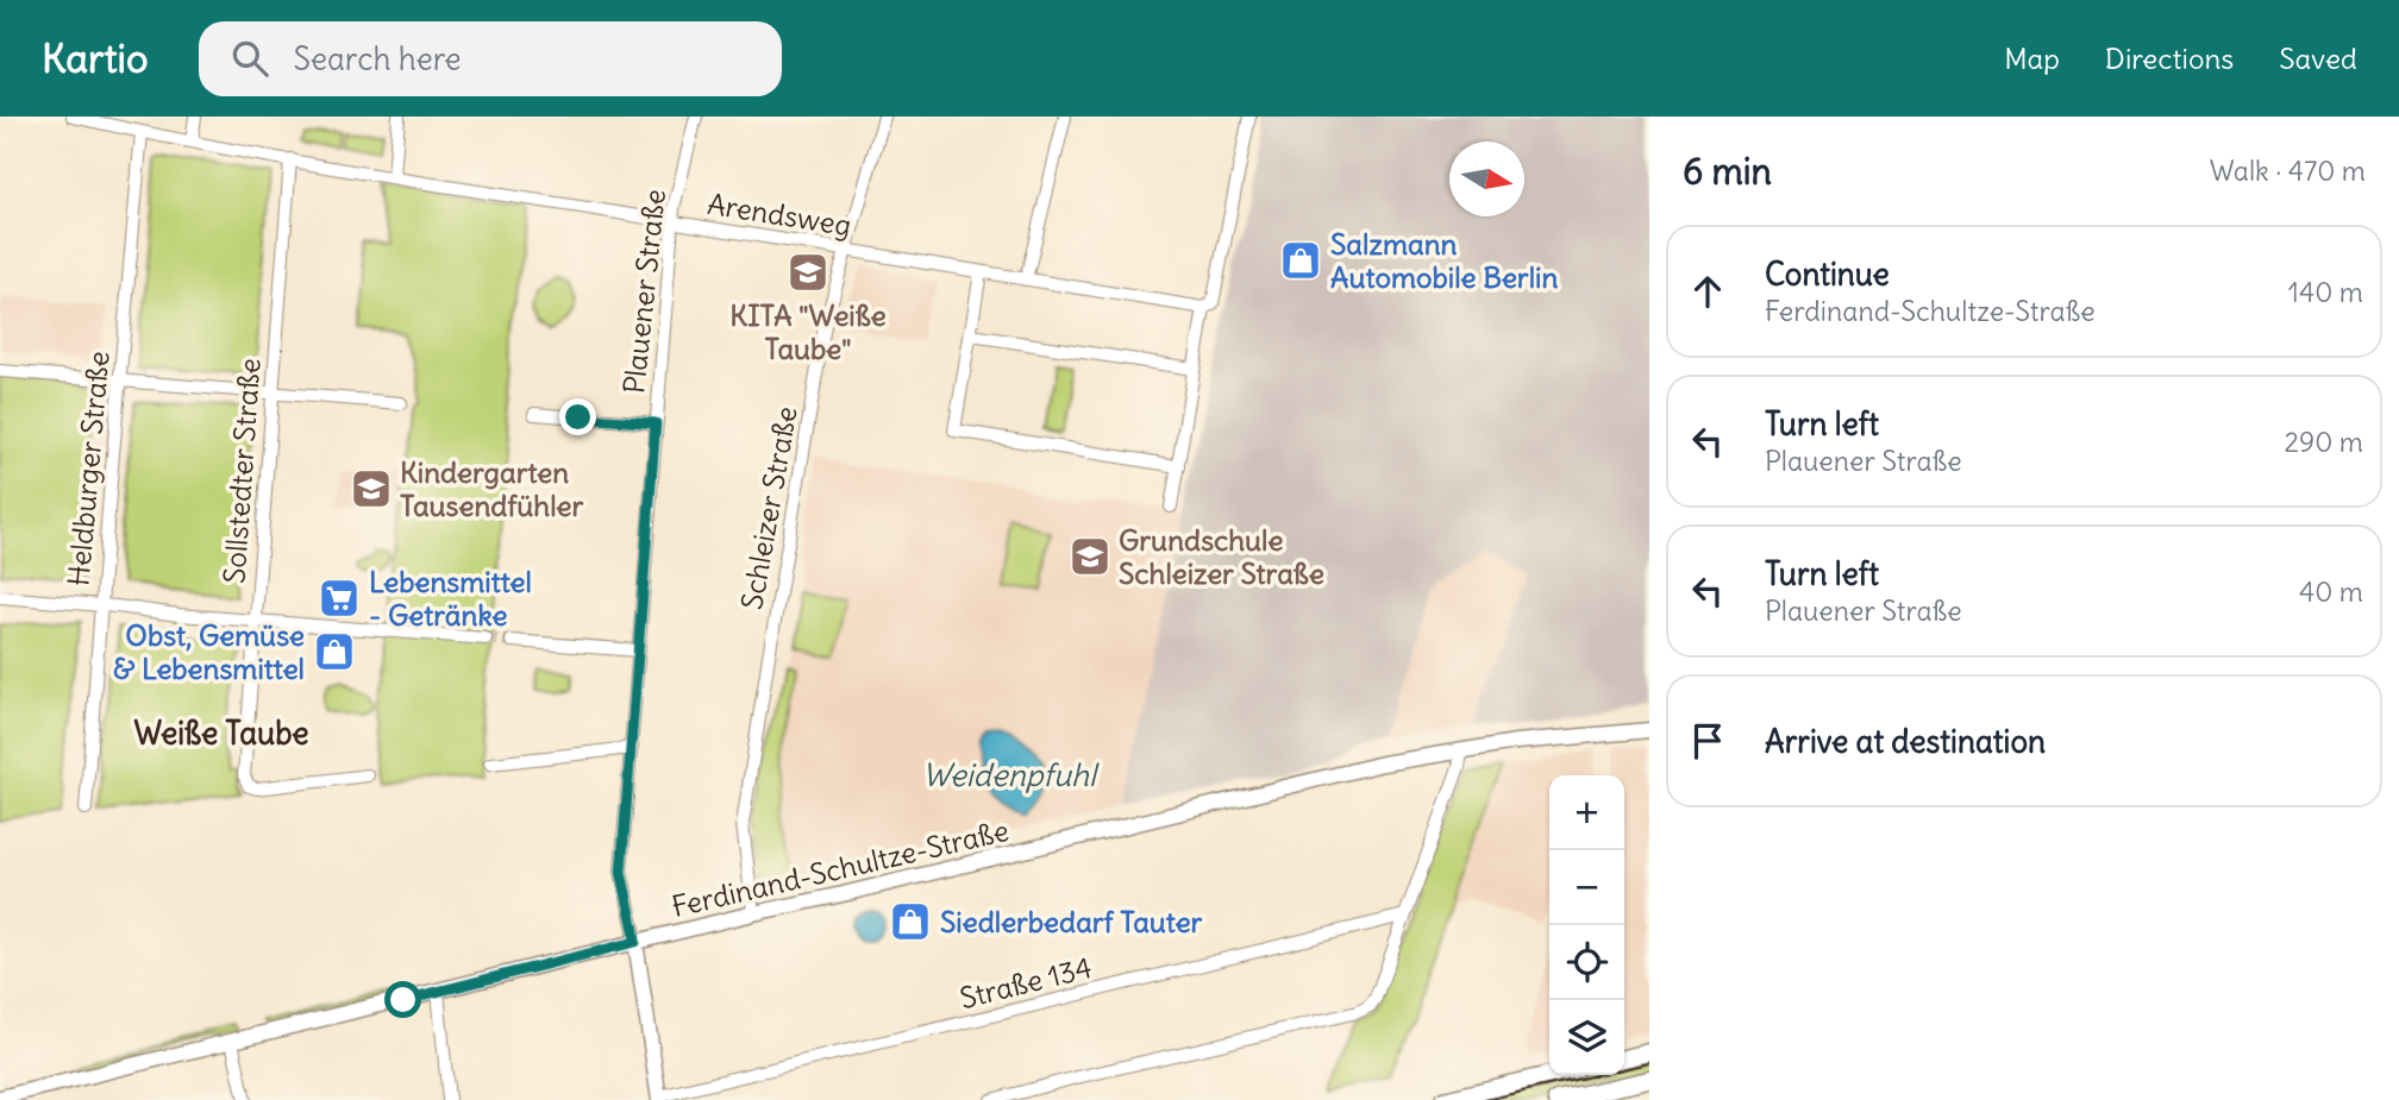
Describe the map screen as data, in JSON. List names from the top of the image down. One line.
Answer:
{"streets":{"street":["Arendsweg","Plauener Straße","Heldburger Straße","Sollstedter Straße","Schleizer Straße","Ferdinand-Schultze-Straße","Straße 134"]},"crossings":[["Arendsweg","Plauener Straße"],["Arendsweg","Heldburger Straße"],["Arendsweg","Sollstedter Straße"],["Arendsweg","Schleizer Straße"],["Plauener Straße","Ferdinand-Schultze-Straße"],["Plauener Straße","Straße 134"],["Schleizer Straße","Ferdinand-Schultze-Straße"]],"districts":["Weiße Taube"],"water":["Weidenpfuhl"],"places":{"shop":["Salzmann Automobile Berlin","Obst, Gemüse & Lebensmittel","Siedlerbedarf Tauter"],"school or university":["KITA \"Weiße Taube\"","Kindergarten Tausendfühler","Grundschule Schleizer Straße"],"supermarket":["Lebensmittel - Getränke"]},"north":"right","page":{"header":"Kartio","search":"Search here","nav":["Map","Directions","Saved"],"heading":["6 min","Walk · 470 m"],"list":[["Continue","Ferdinand-Schultze-Straße","140 m"],["Turn left","Plauener Straße","290 m"],["Turn left","Plauener Straße","40 m"],"Arrive at destination"],"map_buttons":["+","−"]}}
